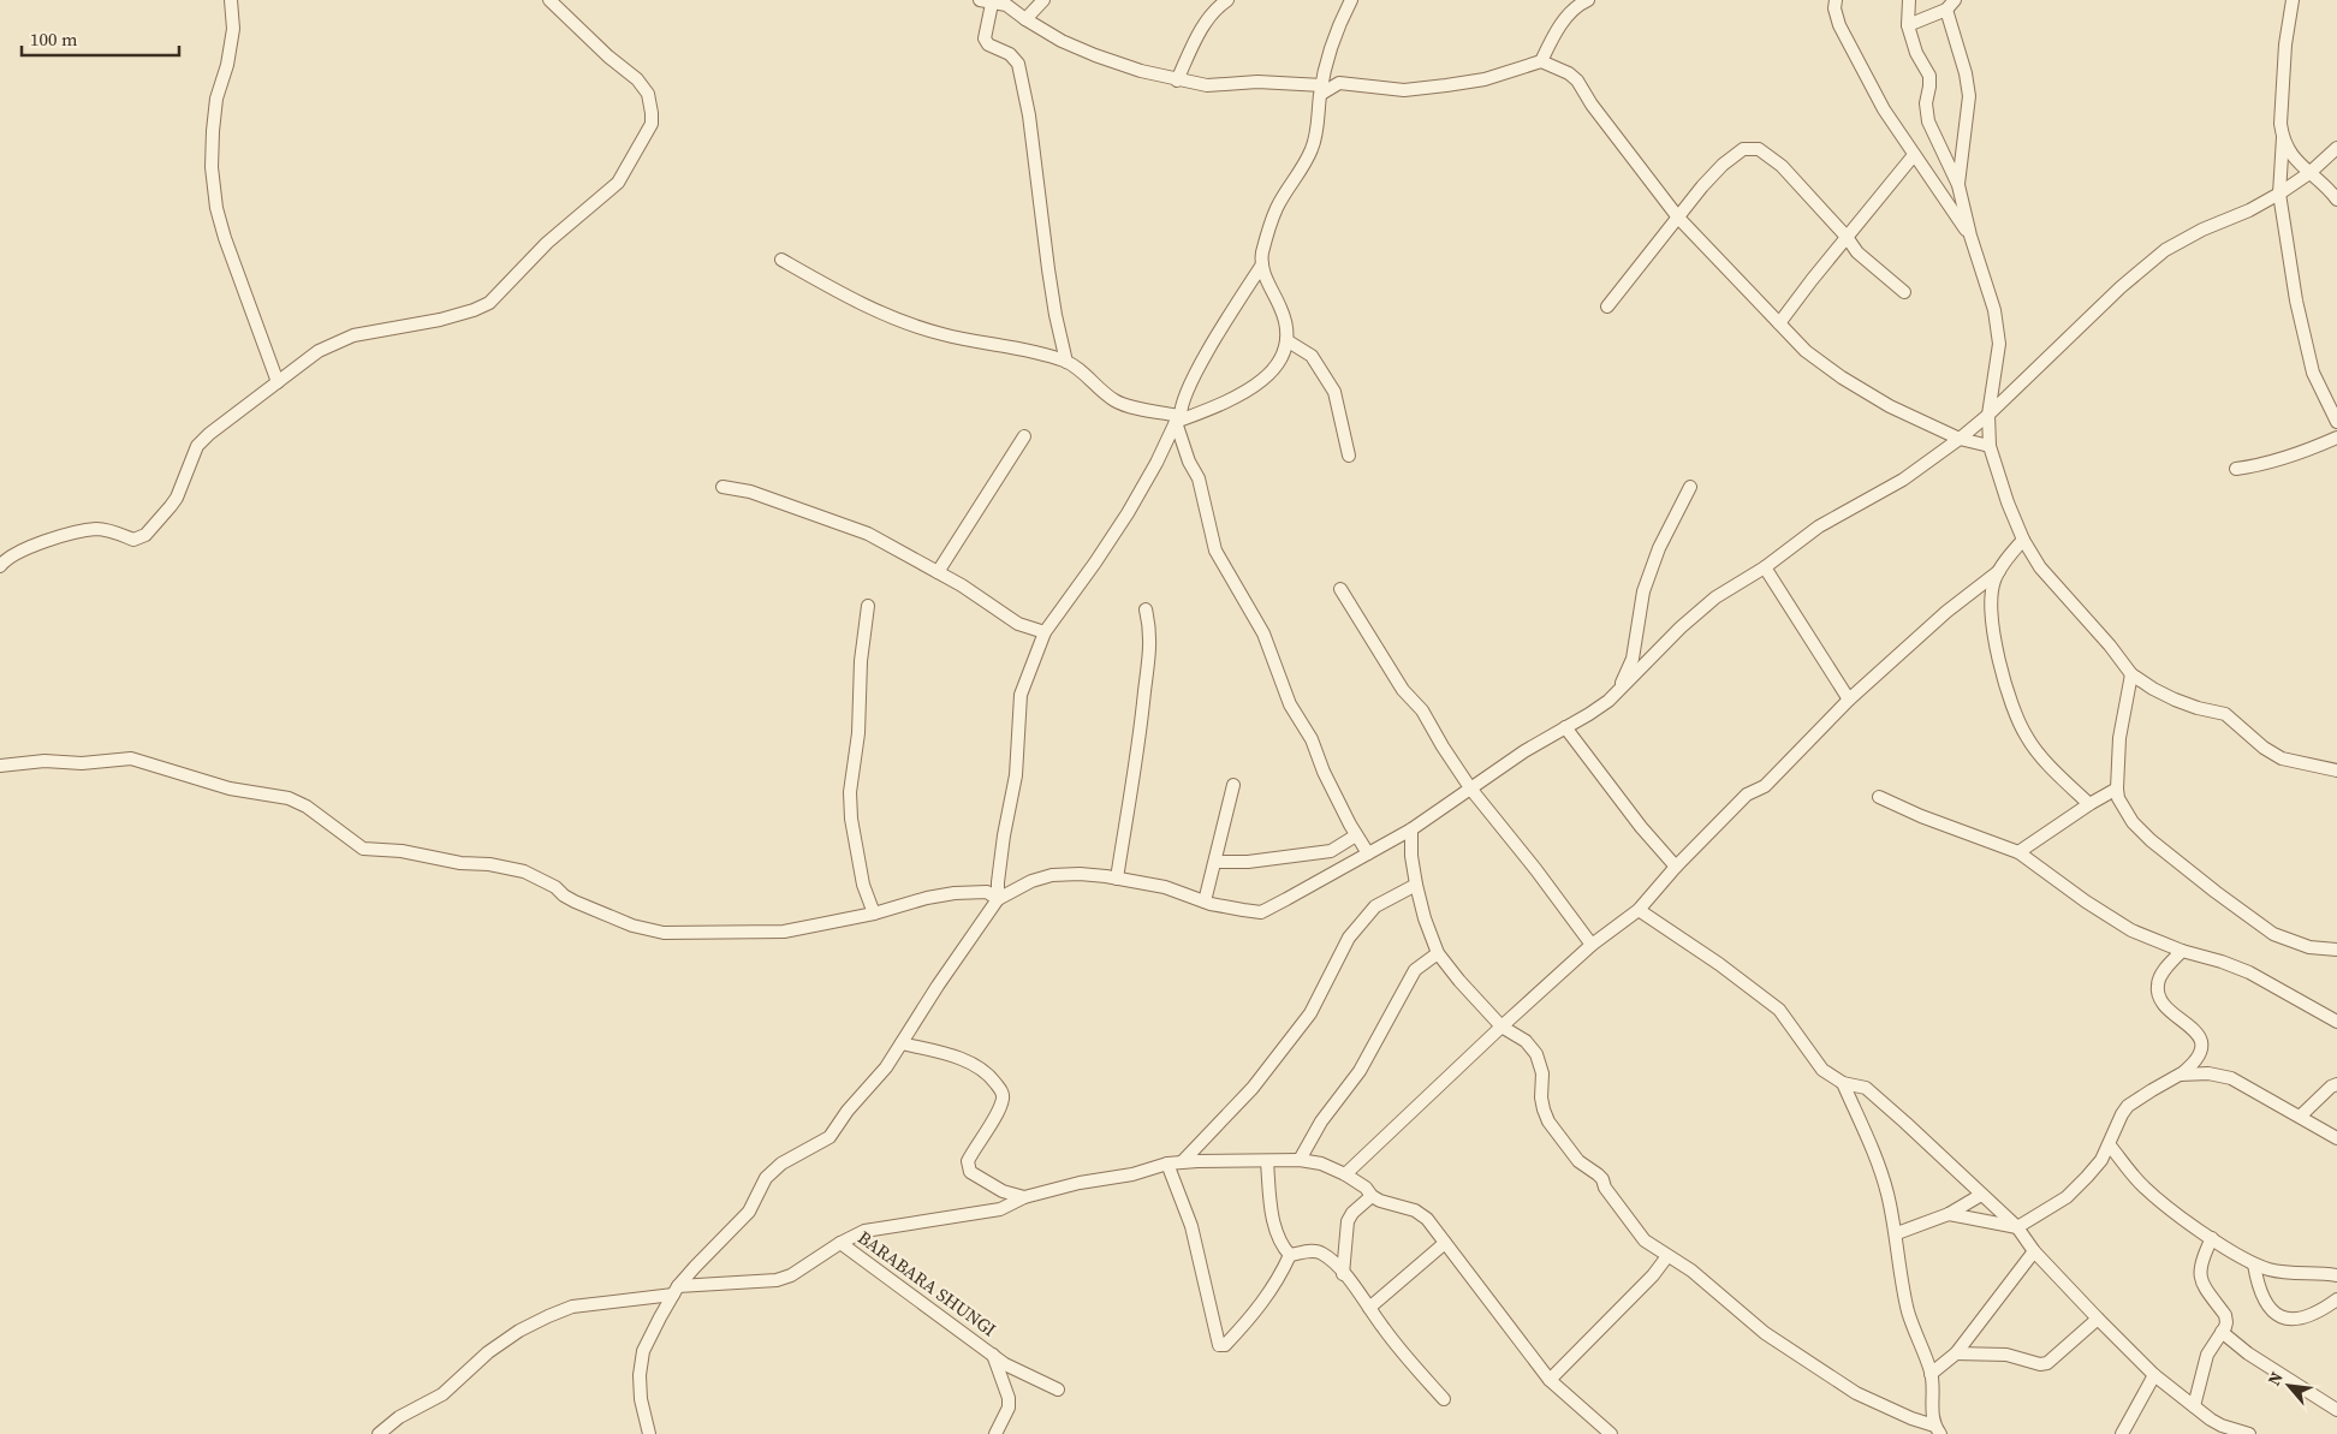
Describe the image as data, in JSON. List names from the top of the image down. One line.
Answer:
{"streets":{"street":["BARABARA SHUNGI"]},"scale_bar":"100 m","north":"top left"}
